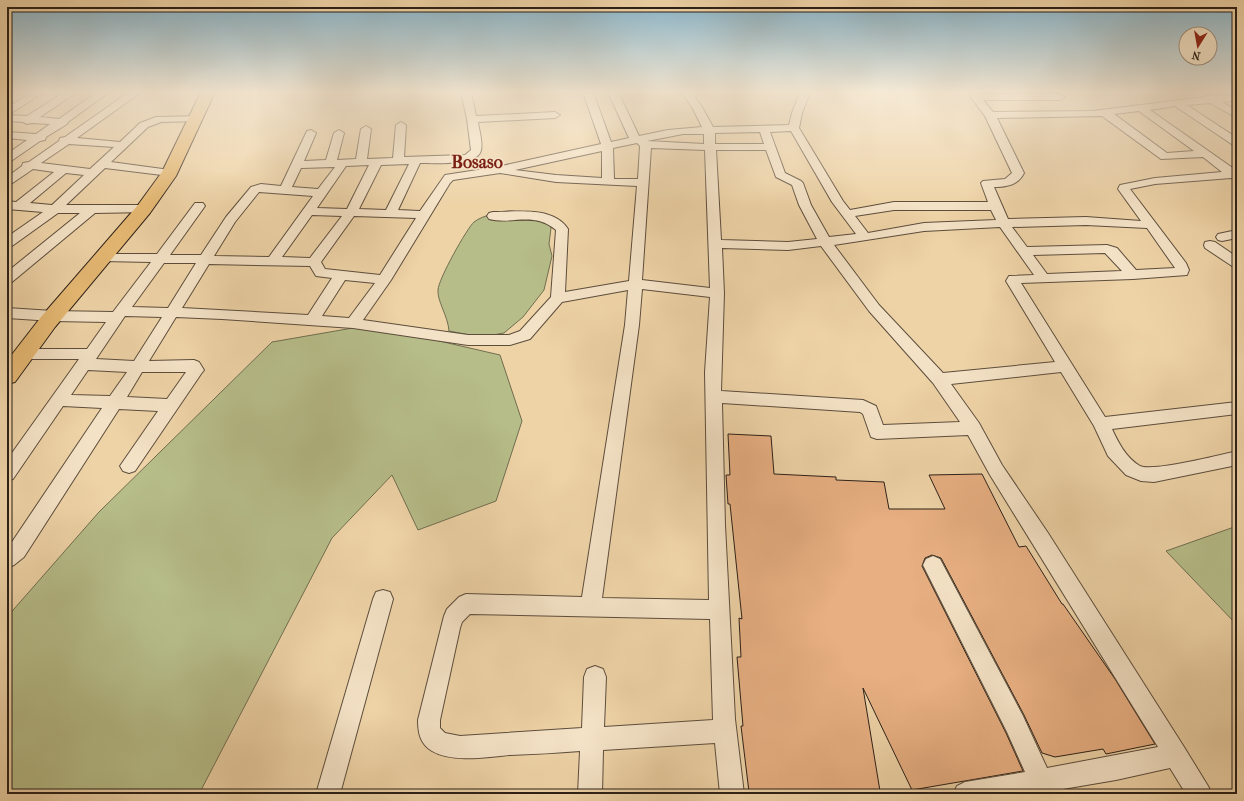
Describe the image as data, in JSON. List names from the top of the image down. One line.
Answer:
{"districts":["Bosaso"],"north":"bottom"}
